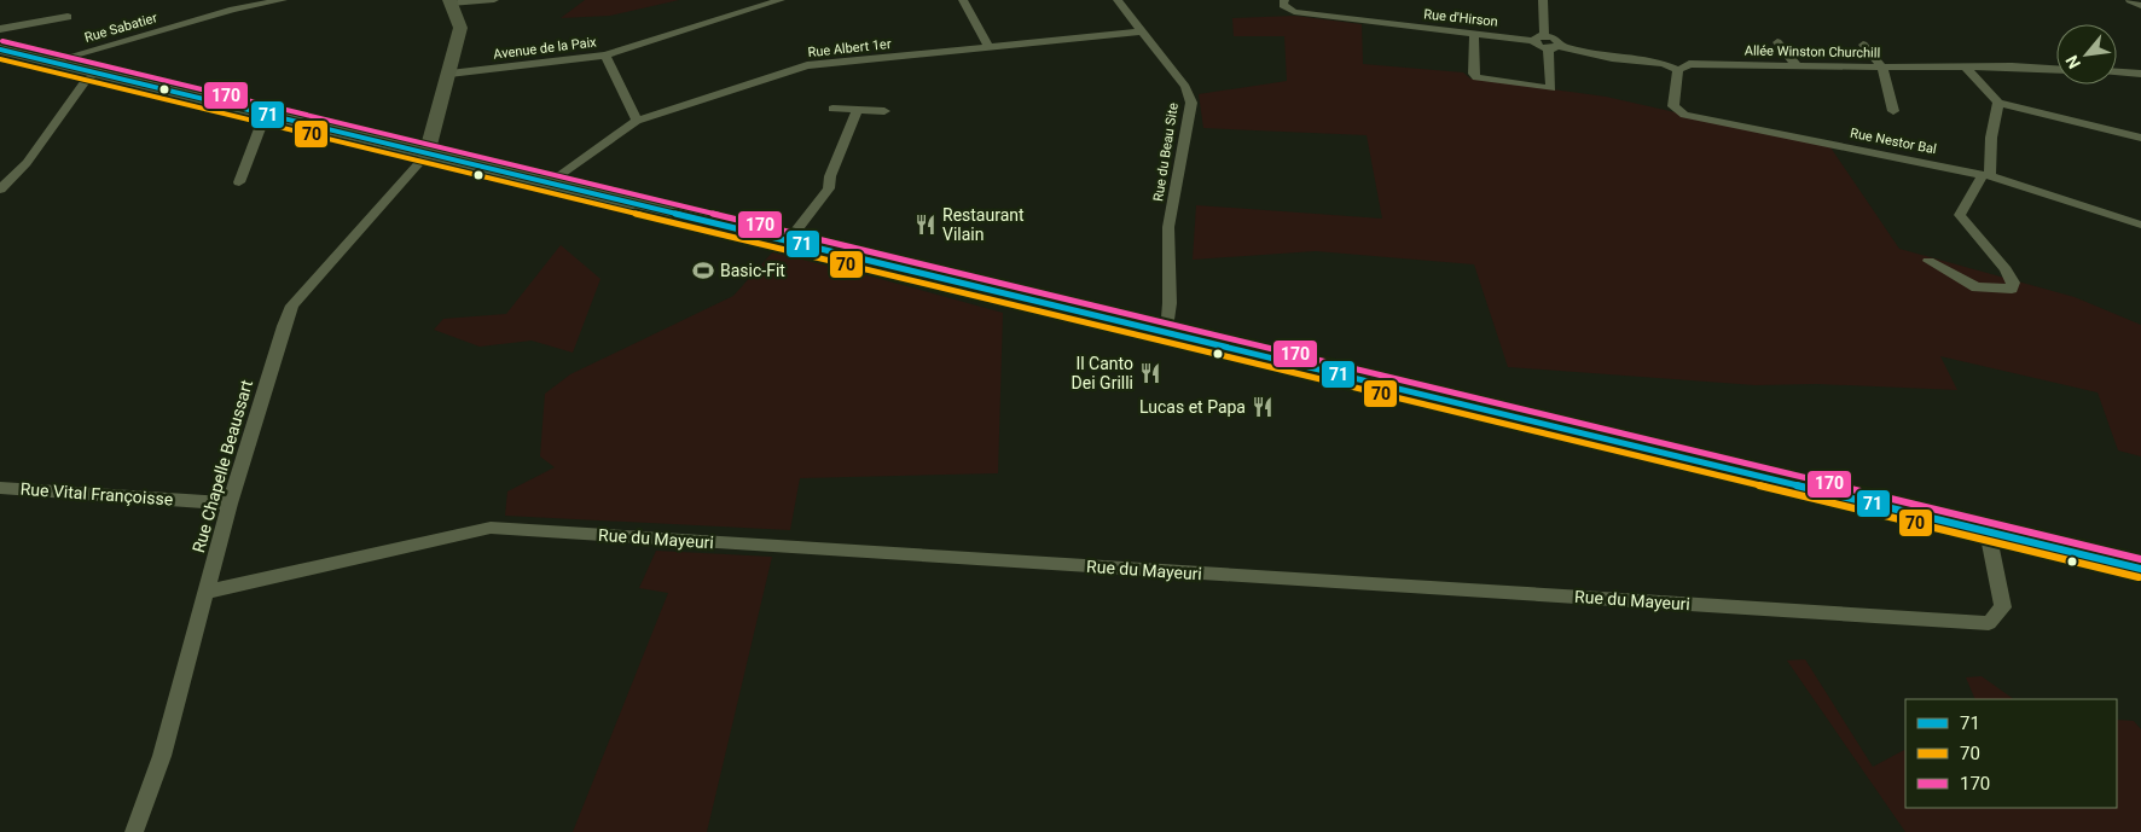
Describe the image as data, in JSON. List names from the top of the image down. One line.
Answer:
{"streets":{"street":["Rue d'Hirson","Rue Sabatier","Avenue de la Paix","Rue Albert 1er","Allée Winston Churchill","Rue Nestor Bal","Rue du Beau Site","Rue Chapelle Beaussart","Rue Vital Françoisse","Rue du Mayeuri"]},"crossings":[["Rue Albert 1er","Rue du Beau Site"],["Allée Winston Churchill","Rue Nestor Bal"],["Rue Chapelle Beaussart","Rue Vital Françoisse"],["Rue Chapelle Beaussart","Rue du Mayeuri"]],"places":{"restaurant":["Restaurant Vilain","Il Canto Dei Grilli","Lucas et Papa"],"sports":["Basic-Fit"]},"lines":["transit line 170","transit line 71","transit line 70"],"legend":["71","70","170"],"north":"bottom left"}
